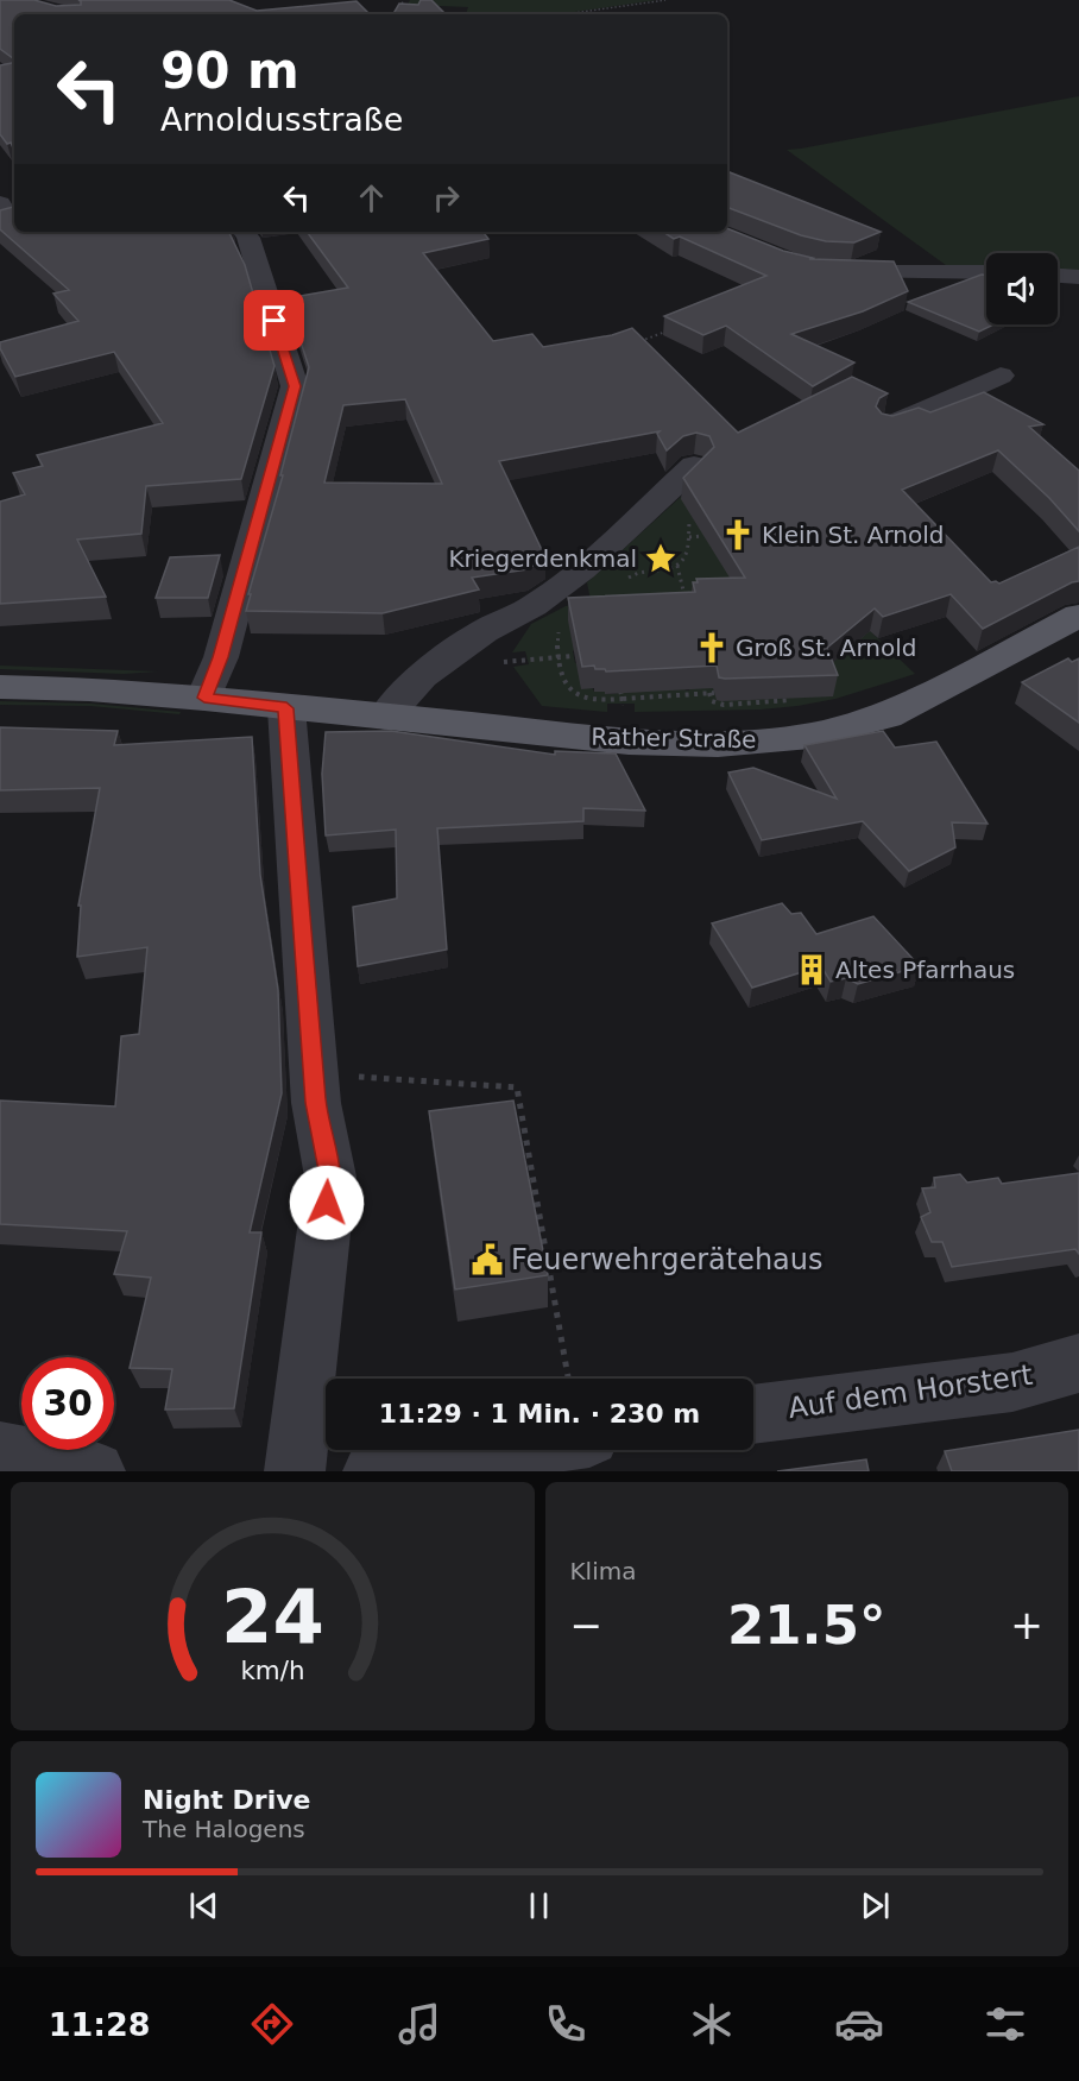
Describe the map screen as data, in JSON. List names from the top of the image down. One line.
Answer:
{"streets":{"main road":["Rather Straße"],"street":["Auf dem Horstert"]},"places":{"church":["Klein St. Arnold","Groß St. Arnold"],"place":["Kriegerdenkmal"],"building":["Altes Pfarrhaus"],"public building":["Feuerwehrgerätehaus"]},"page":{"turn":["90 m","Arnoldusstraße"],"limit":"30","trip":"11:29 · 1 Min. · 230 m","tile":"Klima","heat":["−","21.5°","+"],"song":["Night Drive","The Halogens"],"tabs":"11:28","gauge":["24","km/h"]}}
